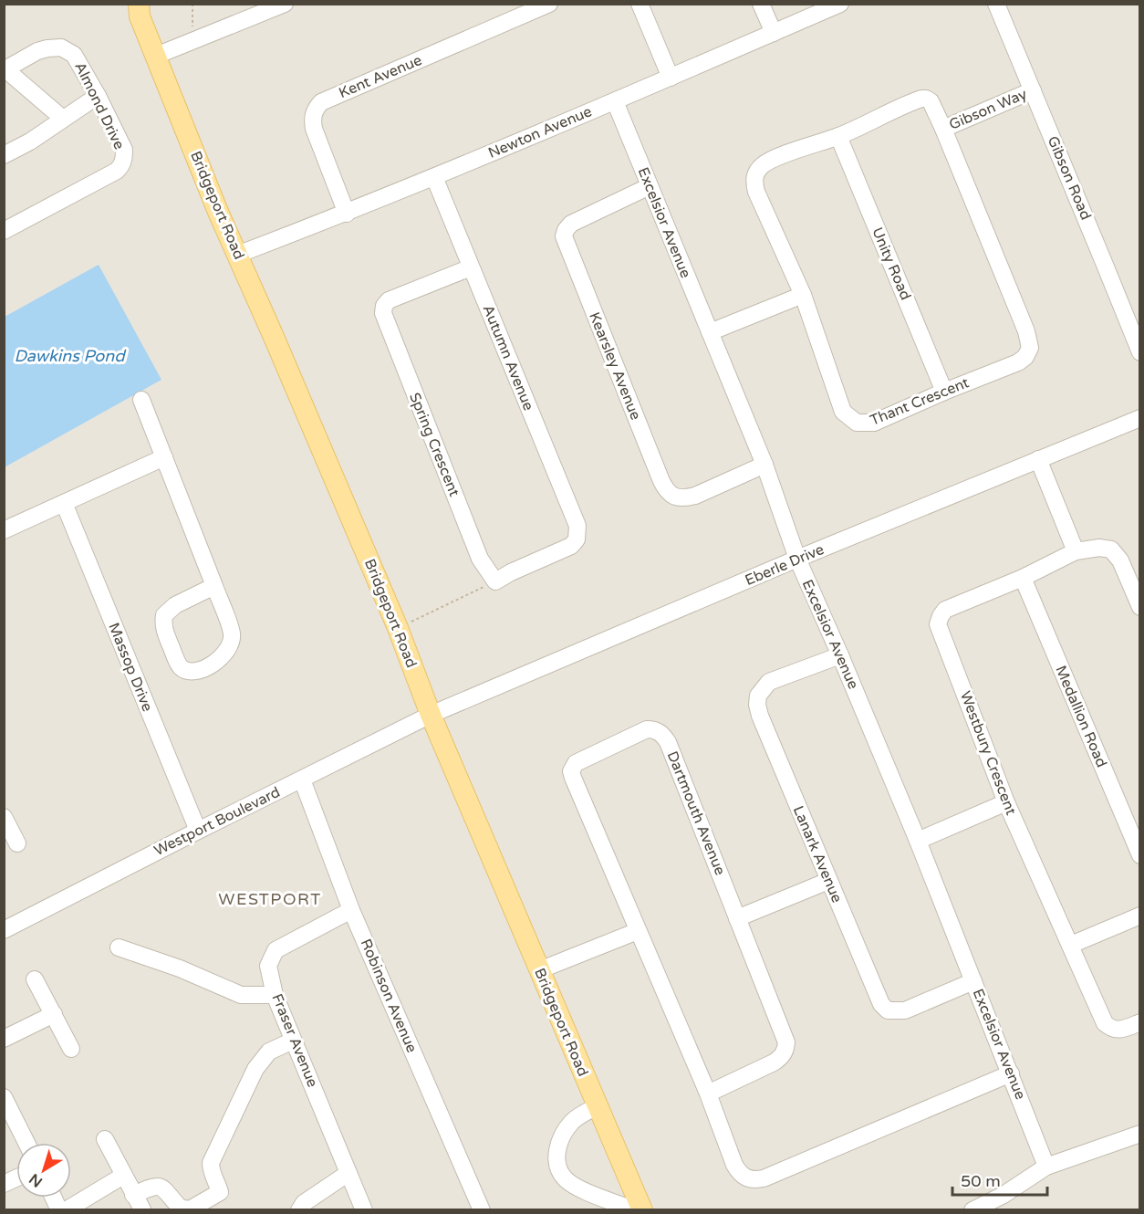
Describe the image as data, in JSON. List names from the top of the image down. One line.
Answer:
{"streets":{"main road":["Bridgeport Road"],"street":["Kent Avenue","Almond Drive","Gibson Way","Newton Avenue","Gibson Road","Excelsior Avenue","Unity Road","Autumn Avenue","Kearsley Avenue","Thant Crescent","Spring Crescent","Eberle Drive","Massop Drive","Medallion Road","Westbury Crescent","Dartmouth Avenue","Westport Boulevard","Lanark Avenue","Robinson Avenue","Fraser Avenue"]},"crossings":[["Kent Avenue","Newton Avenue"],["Gibson Way","Gibson Road"],["Gibson Way","Thant Crescent"],["Newton Avenue","Bridgeport Road"],["Newton Avenue","Excelsior Avenue"],["Newton Avenue","Autumn Avenue"],["Bridgeport Road","Eberle Drive"],["Bridgeport Road","Westport Boulevard"],["Excelsior Avenue","Kearsley Avenue"],["Excelsior Avenue","Eberle Drive"],["Excelsior Avenue","Dartmouth Avenue"],["Excelsior Avenue","Lanark Avenue"],["Unity Road","Thant Crescent"],["Autumn Avenue","Spring Crescent"],["Eberle Drive","Westport Boulevard"],["Massop Drive","Westport Boulevard"],["Medallion Road","Westbury Crescent"],["Westport Boulevard","Robinson Avenue"],["Robinson Avenue","Fraser Avenue"]],"districts":["WESTPORT"],"water":["Dawkins Pond"],"scale_bar":"50 m","north":"bottom left"}
